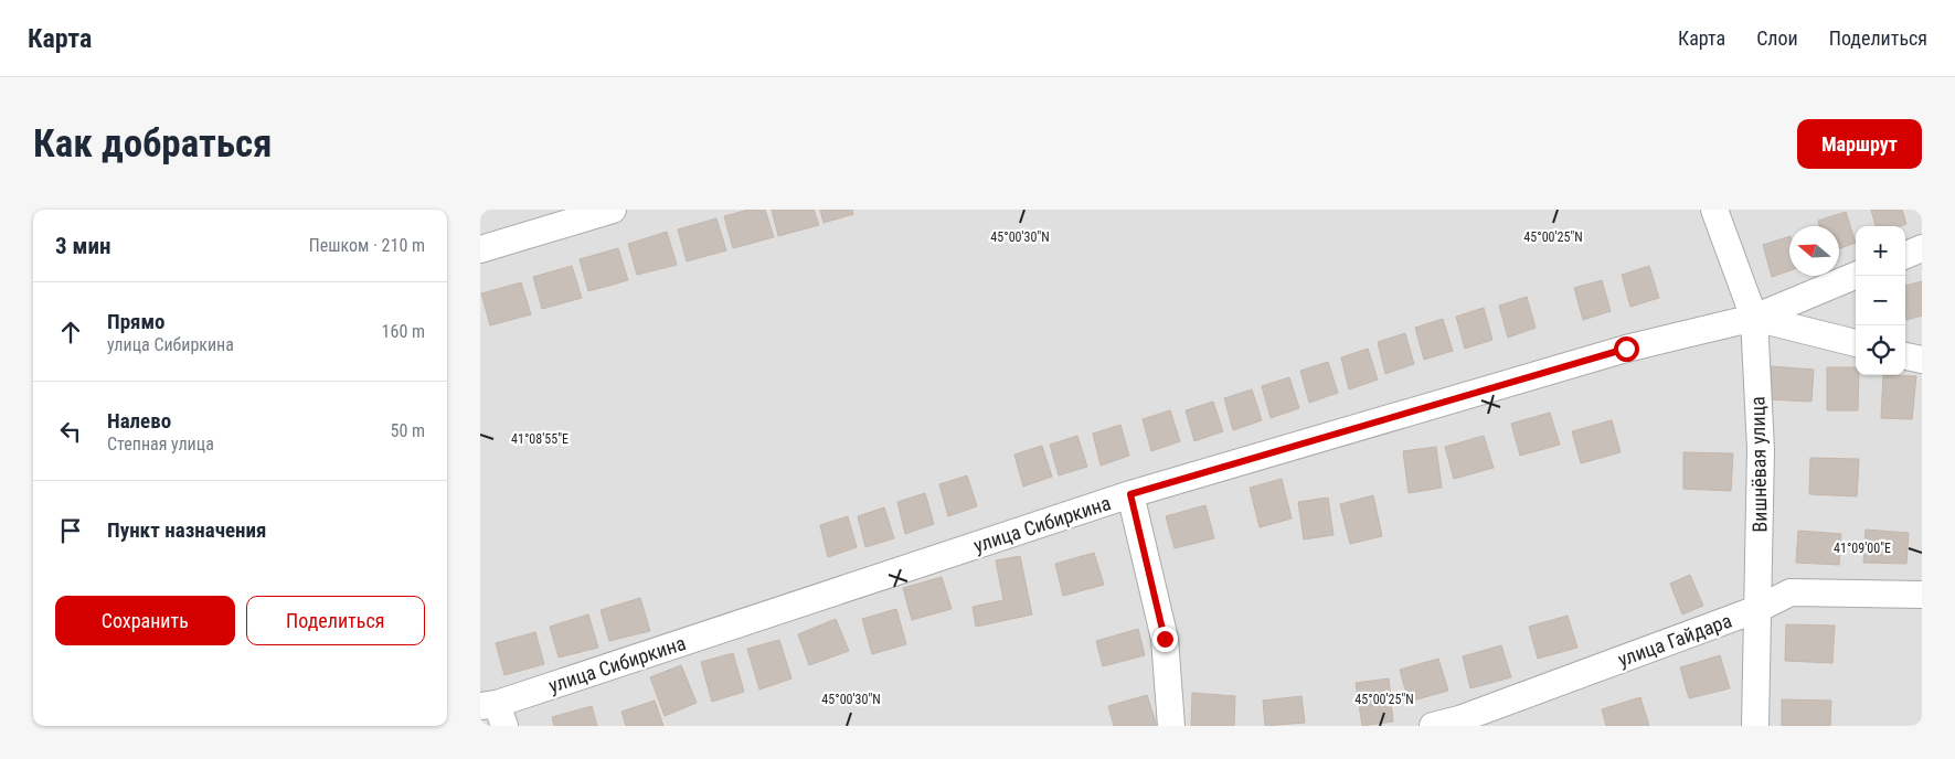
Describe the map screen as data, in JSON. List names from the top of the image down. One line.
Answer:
{"streets":{"street":["Вишнёвая улица","улица Сибиркина","улица Гайдара"]},"crossings":[["Вишнёвая улица","улица Сибиркина"],["Вишнёвая улица","улица Гайдара"]],"north":"left","page":{"header":"Карта","nav":["Карта","Слои","Поделиться"],"buttons":["Маршрут",["Сохранить","Поделиться"]],"title":"Как добраться","heading":["3 мин","Пешком · 210 m"],"map_buttons":["+","−"],"list":[["Прямо","улица Сибиркина","160 m"],["Налево","Степная улица","50 m"],"Пункт назначения"]},"coordinates":["45°00'30\"N","45°00'25\"N","41°08'55\"E","41°09'00\"E"]}
